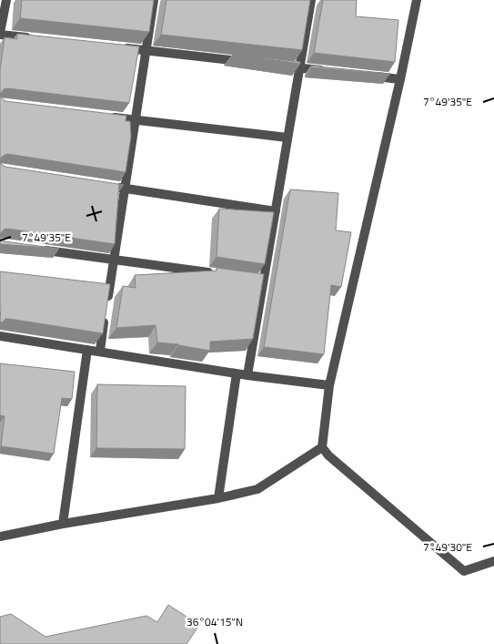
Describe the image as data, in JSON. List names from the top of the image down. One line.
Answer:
{"coordinates":["7°49'35\"E","7°49'30\"E","36°04'15\"N"]}
